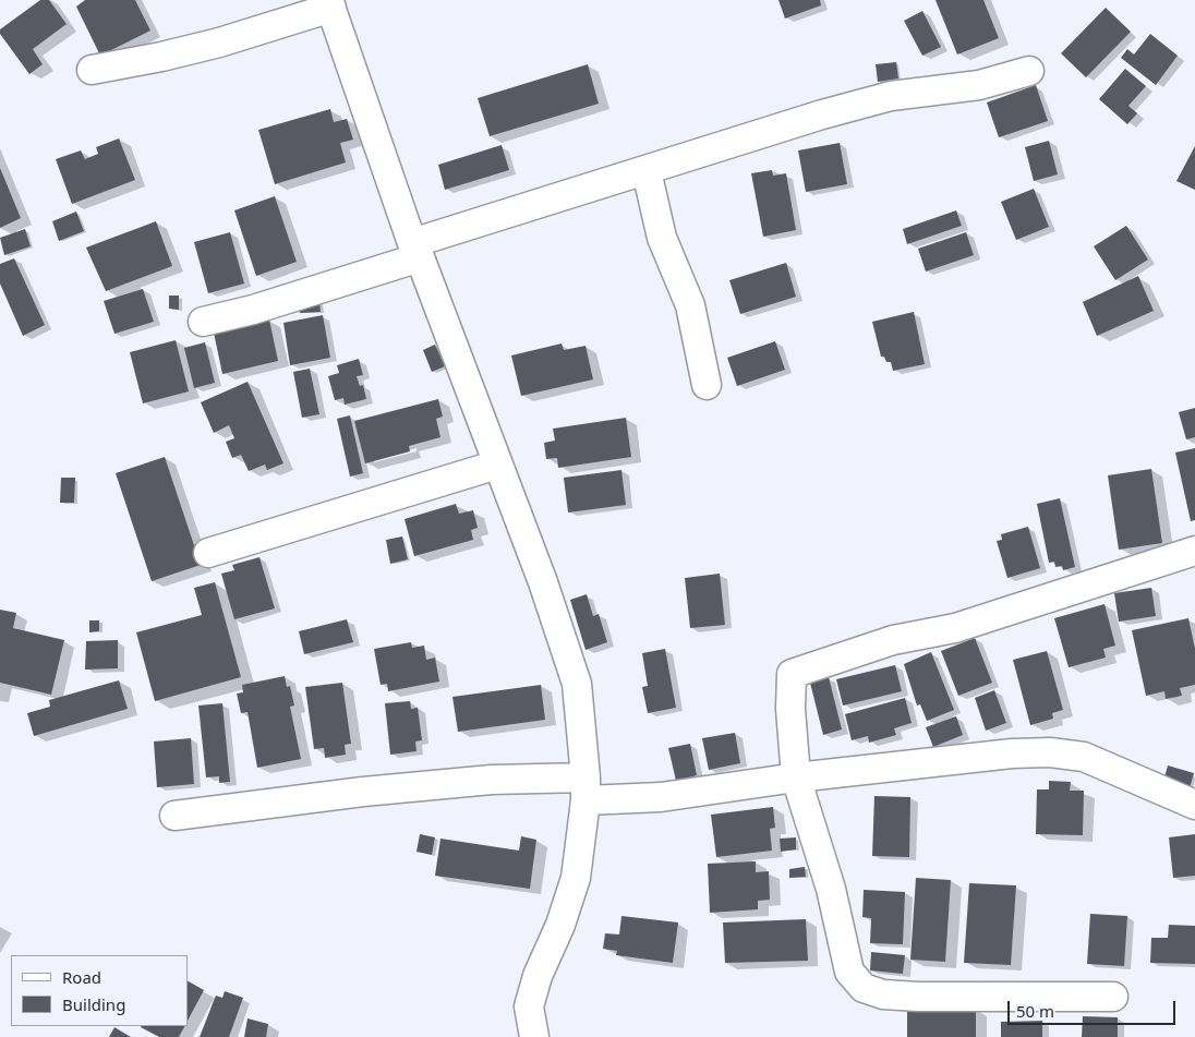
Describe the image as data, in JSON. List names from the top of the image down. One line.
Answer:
{"legend":["Road","Building"],"scale_bar":"50 m"}
